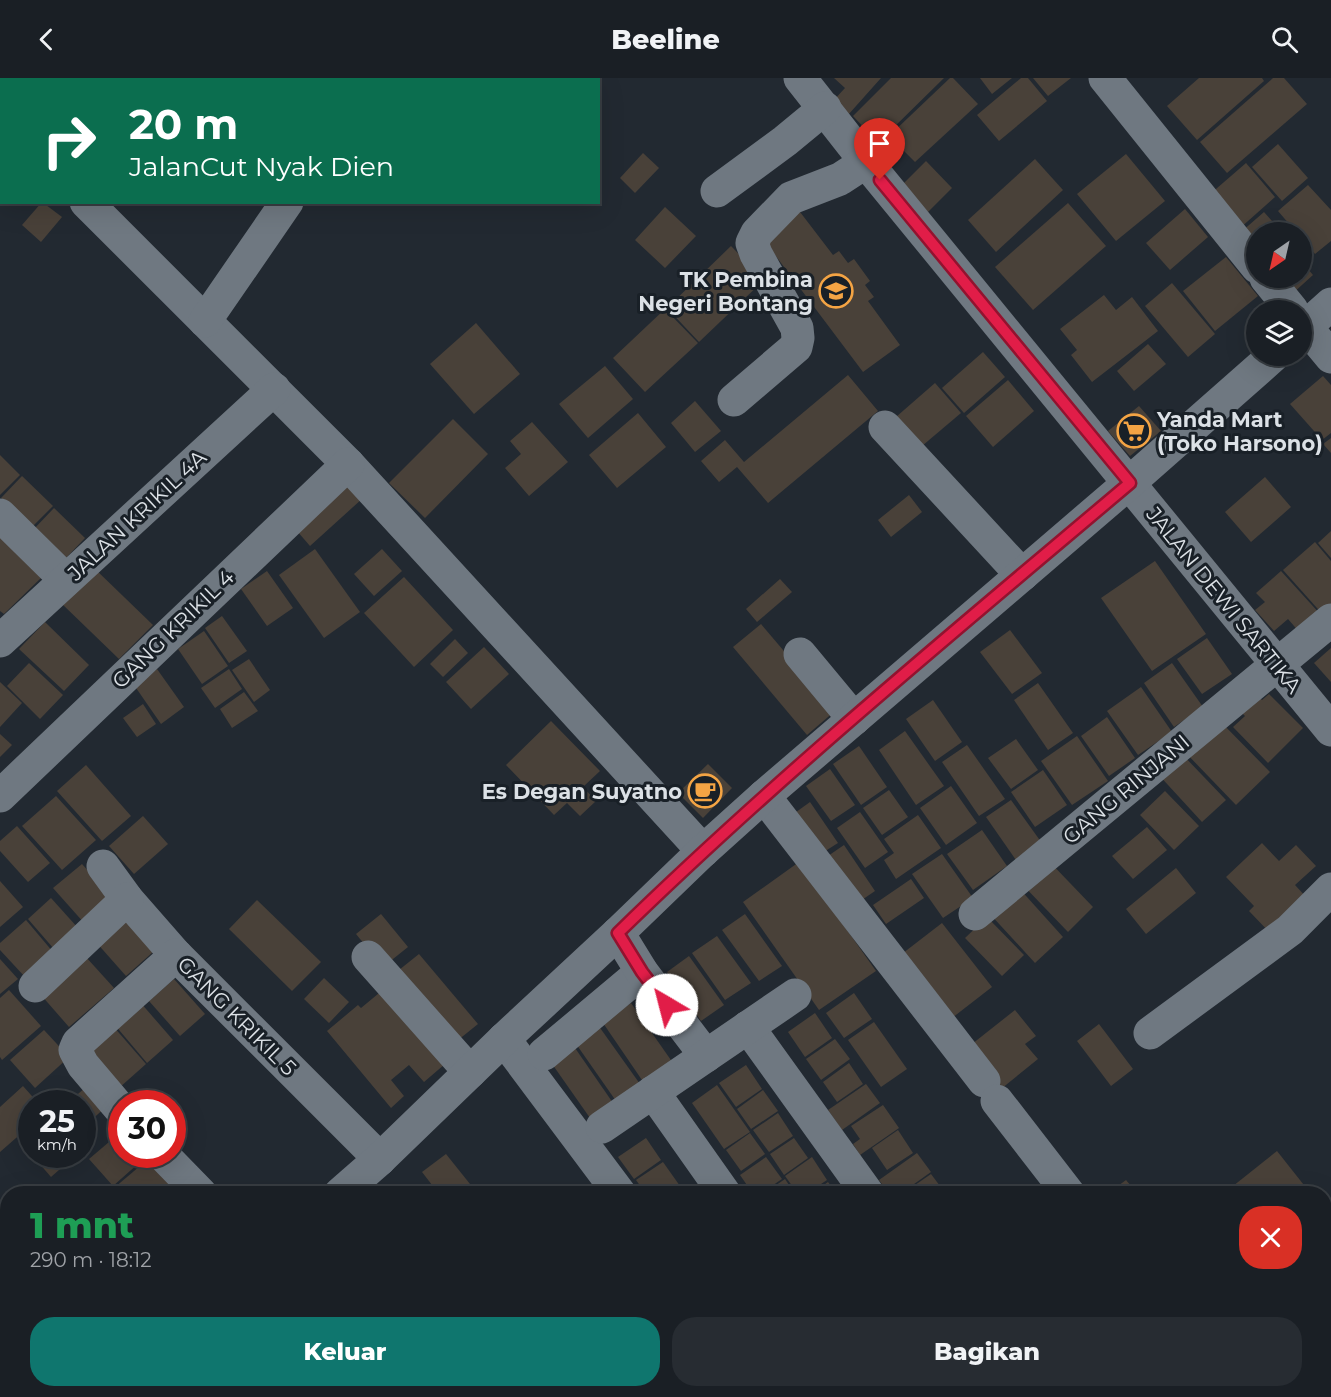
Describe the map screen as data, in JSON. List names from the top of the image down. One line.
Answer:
{"streets":{"street":["JALAN KRIKIL 4A","JALAN DEWI SARTIKA","GANG KRIKIL 4","GANG RINJANI","GANG KRIKIL 5"]},"crossings":[["JALAN DEWI SARTIKA","GANG RINJANI"]],"places":{"school or university":["TK Pembina Negeri Bontang"],"supermarket":["Yanda Mart (Toko Harsono)"],"cafe":["Es Degan Suyatno"]},"north":"bottom left","page":{"header":"Beeline","turn":["20 m","JalanCut Nyak Dien"],"speed":"25 km/h","limit":"30","heading":["1 mnt","290 m · 18:12"],"buttons":["Keluar","Bagikan"]}}
